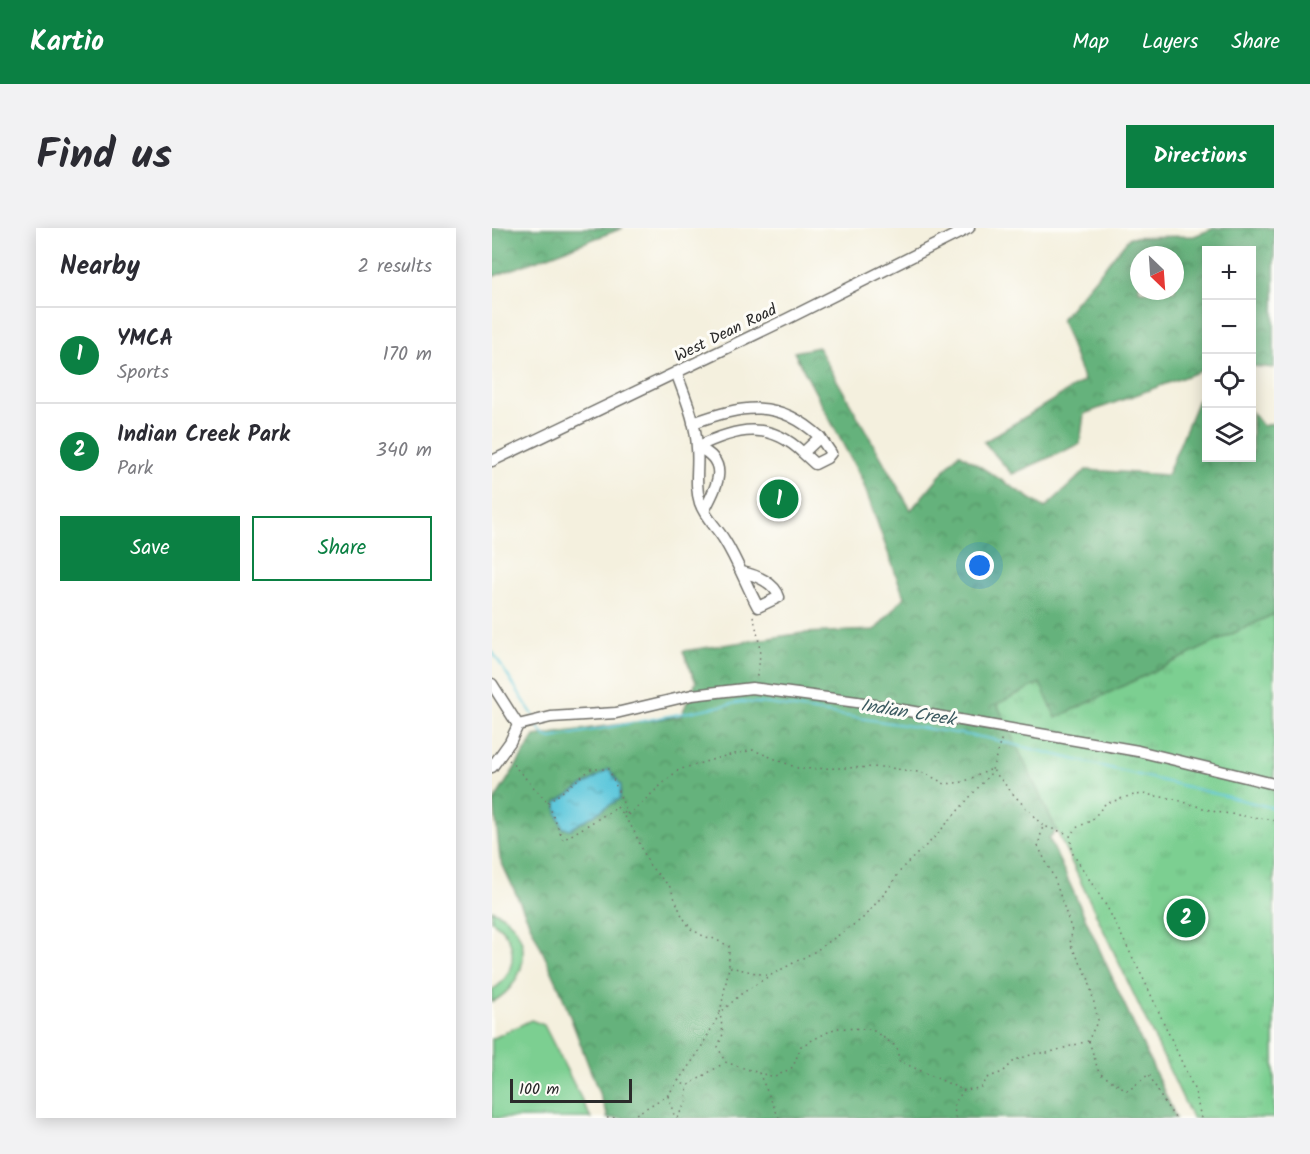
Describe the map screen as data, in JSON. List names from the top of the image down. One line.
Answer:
{"streets":{"street":["West Dean Road"]},"water":["Indian Creek"],"scale_bar":"100 m","north":"bottom right","page":{"header":"Kartio","nav":["Map","Layers","Share"],"title":"Find us","buttons":["Directions",["Save","Share"]],"heading":["Nearby","2 results"],"map_buttons":["+","−"],"list":[{"mark":"1","name":"YMCA","note":"Sports","value":"170 m"},{"mark":"2","name":"Indian Creek Park","note":"Park","value":"340 m"}],"pins":["1","2"],"scale":"100 m"}}
